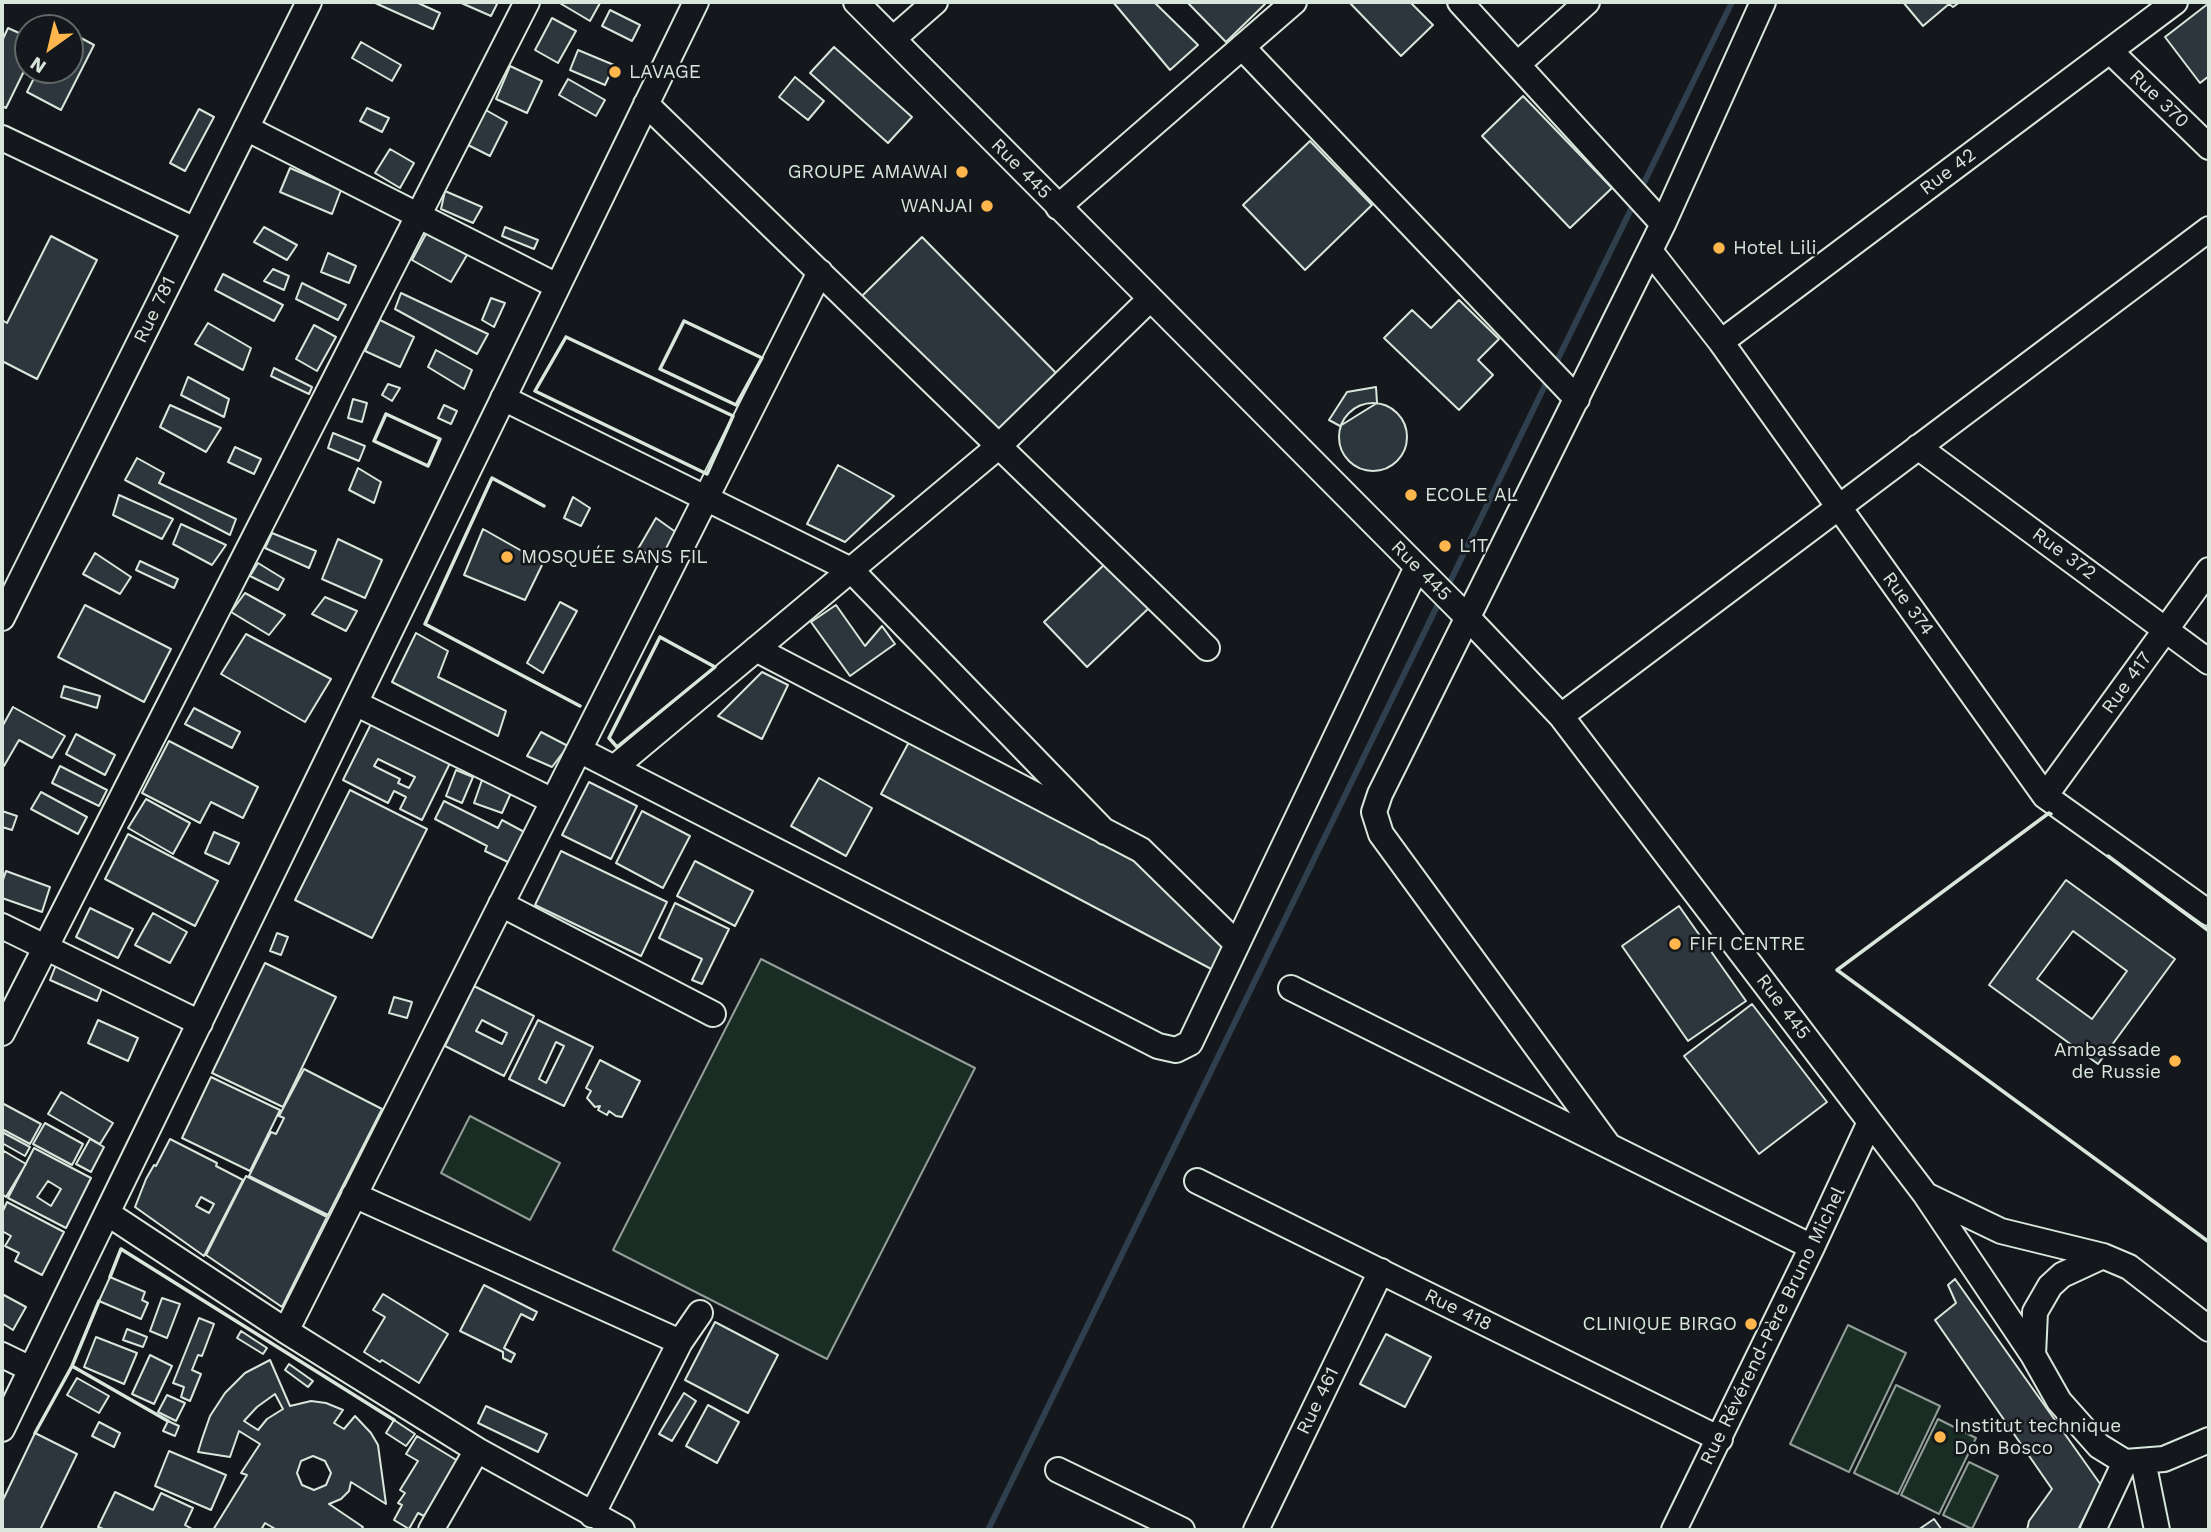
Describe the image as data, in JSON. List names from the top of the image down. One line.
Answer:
{"streets":{"street":["Rue 370","Rue 445","Rue 42","Rue 781","Rue 372","Rue 374","Rue 417","Rue 418","Rue Révérend-Père Bruno Michel","Rue 461"]},"crossings":[["Rue 370","Rue 42"],["Rue 445","Rue Révérend-Père Bruno Michel"],["Rue 42","Rue 374"],["Rue 372","Rue 417"],["Rue 374","Rue 417"],["Rue 418","Rue Révérend-Père Bruno Michel"],["Rue 418","Rue 461"]],"places":["LAVAGE","GROUPE AMAWAI","WANJAI","Hotel Lili","ECOLE AL","L1T","MOSQUÉE SANS FIL","FIFI CENTRE","Ambassade de Russie","CLINIQUE BIRGO","Institut technique Don Bosco"],"north":"bottom left"}
